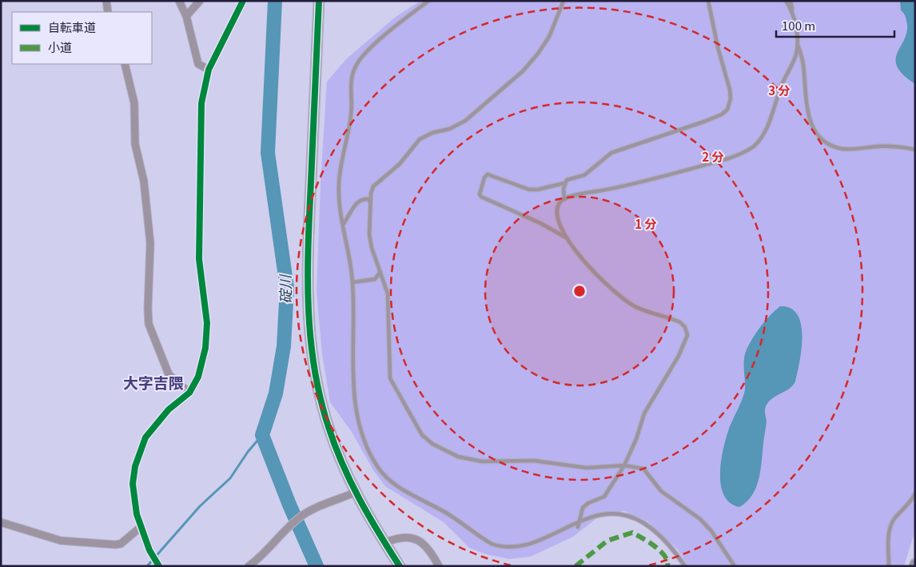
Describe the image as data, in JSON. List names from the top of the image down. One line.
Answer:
{"districts":["大字吉隈"],"water":["碇川"],"legend":["自転車道","小道"],"scale_bar":"100 m","rings":["3 分","2 分","1 分"]}
